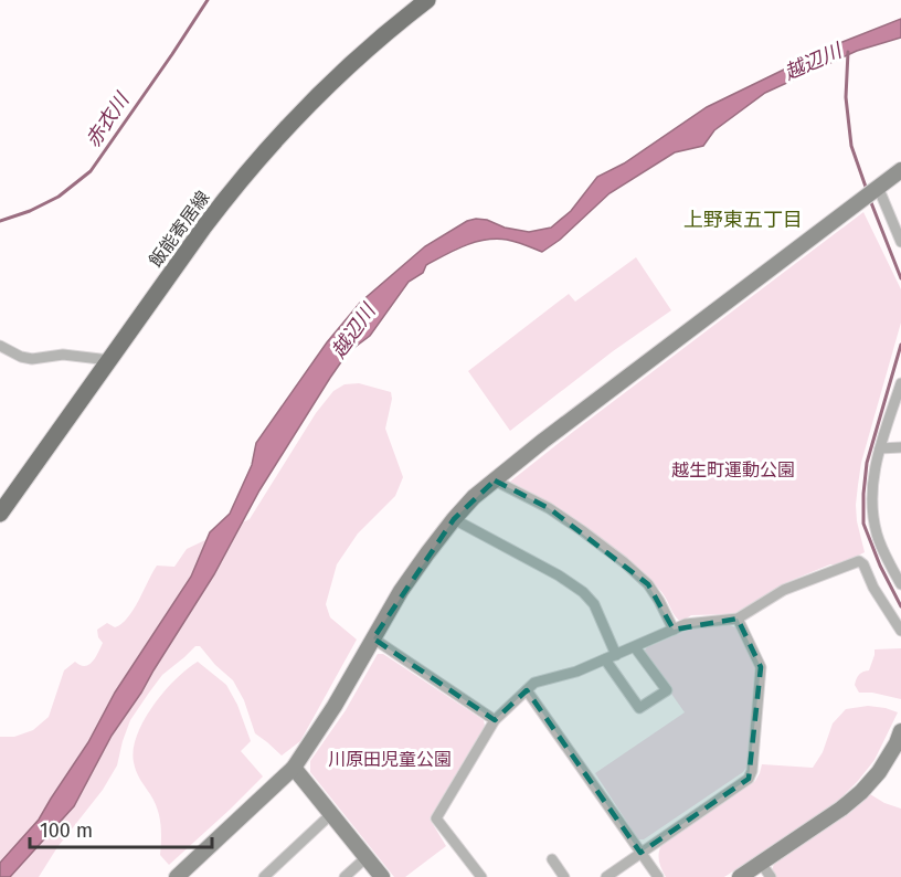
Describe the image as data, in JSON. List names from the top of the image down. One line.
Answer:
{"streets":{"main road":["飯能寄居線"]},"districts":["上野東五丁目"],"water":["越辺川","赤衣川"],"parks":["越生町運動公園","川原田児童公園"],"scale_bar":"100 m"}
